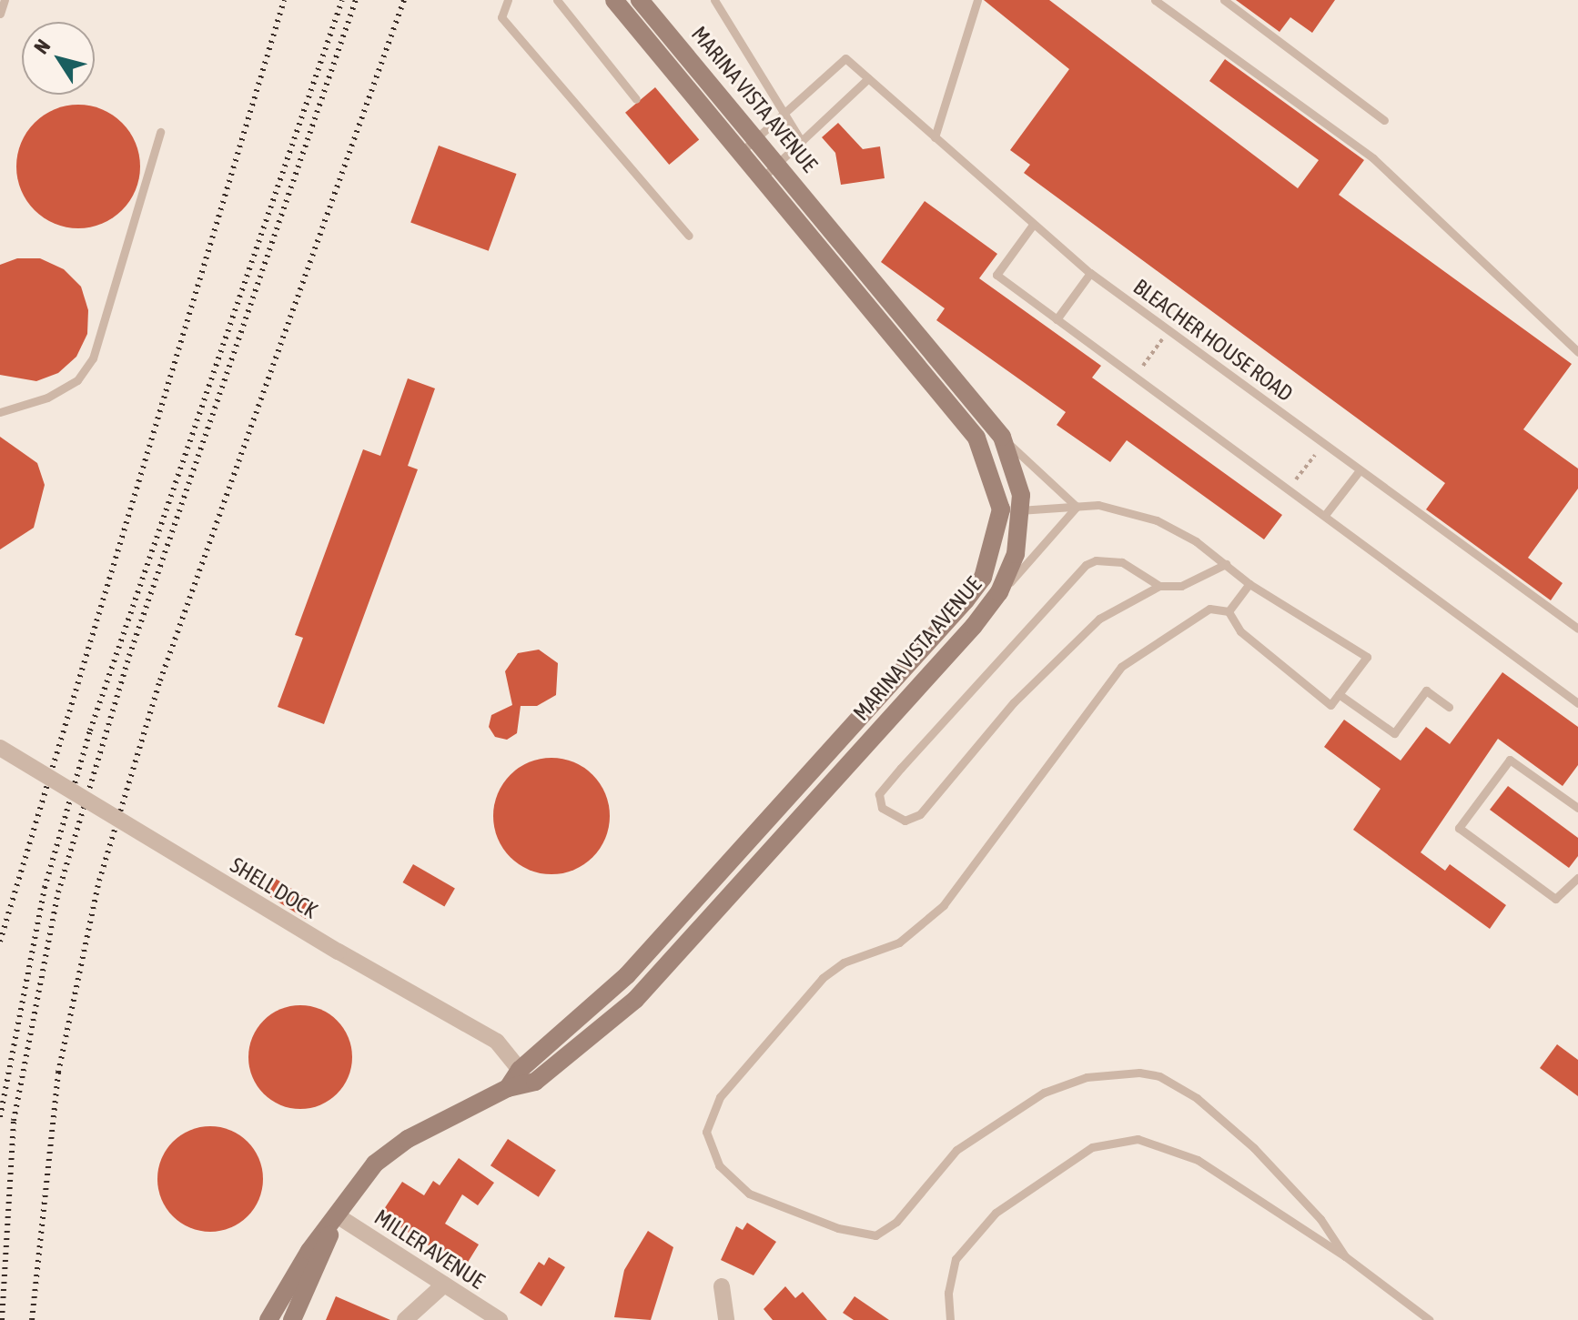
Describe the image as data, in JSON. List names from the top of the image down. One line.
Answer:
{"streets":{"main road":["MARINA VISTA AVENUE"],"street":["SHELL DOCK","MILLER AVENUE"],"lane":["BLEACHER HOUSE ROAD"]},"crossings":[["MARINA VISTA AVENUE","SHELL DOCK"],["MARINA VISTA AVENUE","MILLER AVENUE"]],"north":"top left"}
